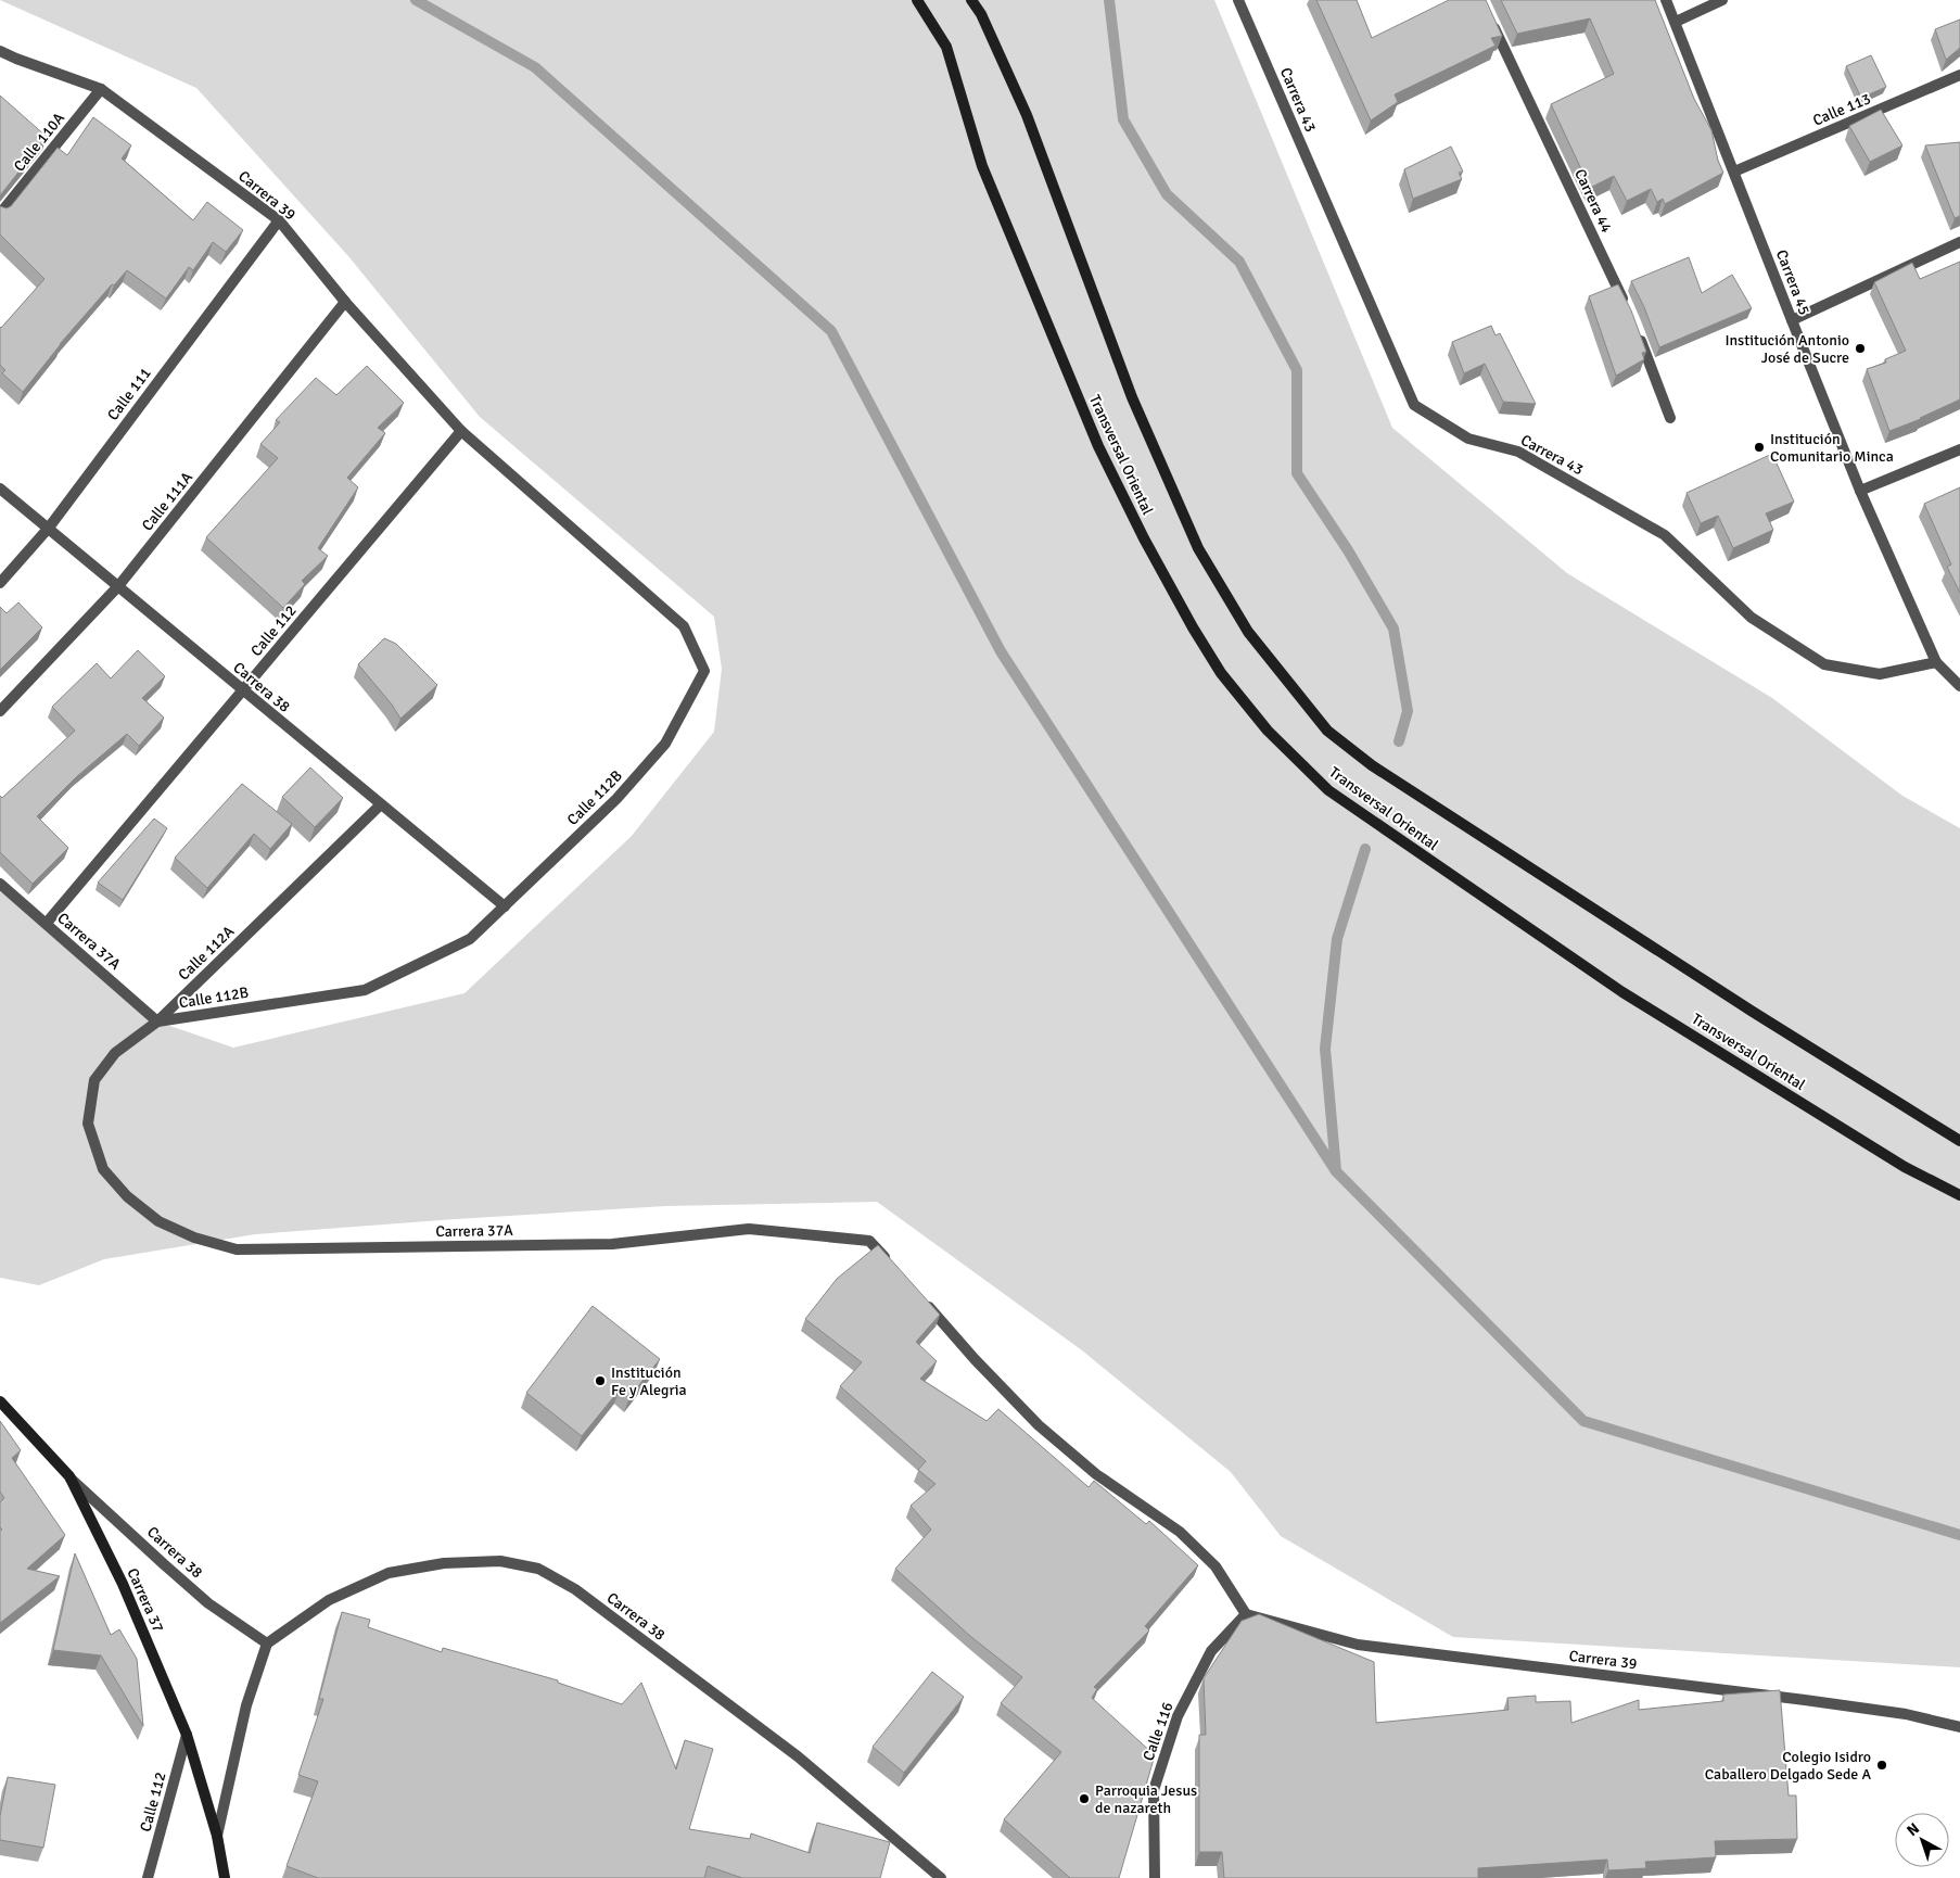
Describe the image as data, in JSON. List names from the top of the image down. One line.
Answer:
{"streets":{"main road":["Transversal Oriental","Carrera 37"],"street":["Carrera 43","Calle 113","Calle 110A","Carrera 39","Carrera 44","Carrera 45","Calle 111","Calle 111A","Calle 112","Carrera 38","Calle 112B","Carrera 37A","Calle 112A","Calle 116"]},"crossings":[["Carrera 43","Carrera 45"],["Calle 113","Carrera 45"],["Calle 110A","Carrera 39"],["Carrera 39","Calle 111"],["Carrera 39","Calle 111A"],["Carrera 39","Calle 112"],["Carrera 39","Calle 112B"],["Carrera 39","Calle 116"],["Calle 111","Carrera 38"],["Calle 111A","Carrera 38"],["Calle 112","Carrera 38"],["Calle 112","Calle 112B"],["Calle 112","Carrera 37A"],["Calle 112","Carrera 37"],["Carrera 38","Calle 112B"],["Carrera 38","Calle 112A"],["Carrera 38","Carrera 37"],["Calle 112B","Carrera 37A"],["Calle 112B","Calle 112A"],["Carrera 37A","Calle 112A"]],"places":["Institución Antonio José de Sucre","Institución Comunitario Minca","Institución Fe y Alegria","Colegio Isidro Caballero Delgado Sede A","Parroquia Jesus de nazareth"],"north":"top left"}
